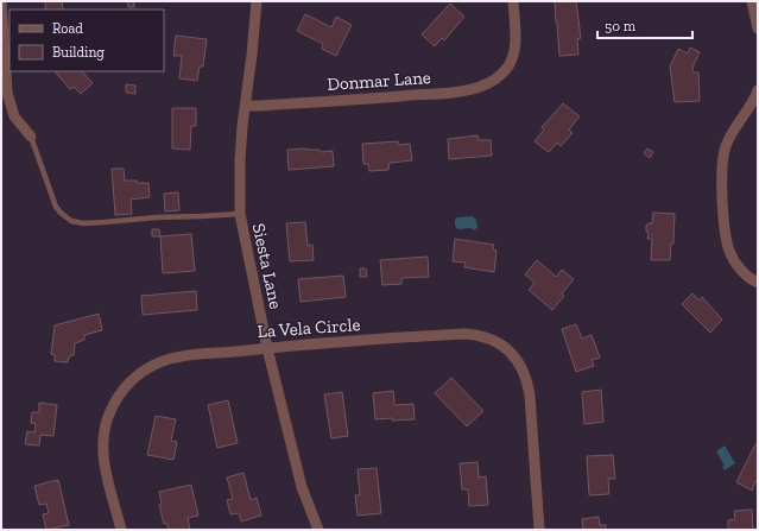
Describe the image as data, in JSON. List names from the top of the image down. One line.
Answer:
{"streets":{"street":["Donmar Lane","Siesta Lane","La Vela Circle"]},"crossings":[["Donmar Lane","Siesta Lane"],["Siesta Lane","La Vela Circle"]],"legend":["Road","Building"],"scale_bar":"50 m"}
